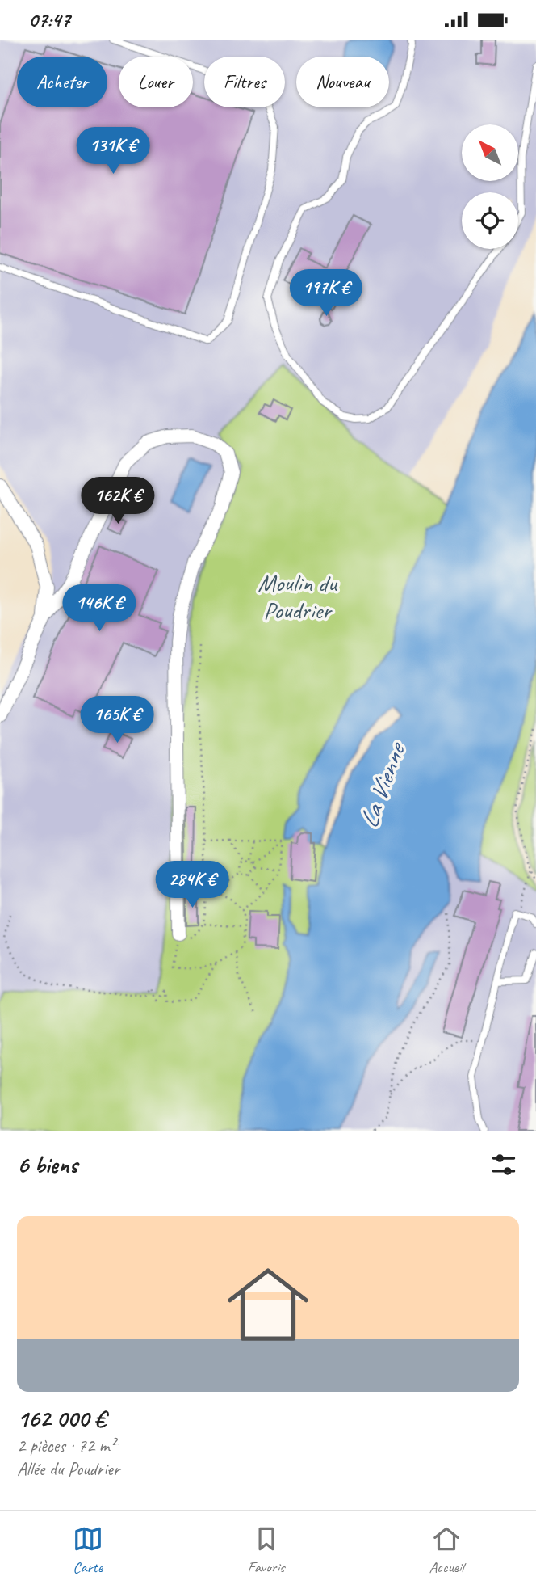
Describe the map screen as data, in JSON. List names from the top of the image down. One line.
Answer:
{"water":["La Vienne"],"parks":["Moulin du Poudrier"],"north":"top left","page":{"status":"07:47","chip":["Acheter","Louer","Filtres","Nouveau"],"price":["131K €","197K €","162K €","146K €","165K €","284K €"],"heading":"6 biens","list":[{"name":"162 000 €","note":"2 pièces · 72 m² · Allée du Poudrier"}],"tabs":["Carte","Favoris","Accueil"]}}
